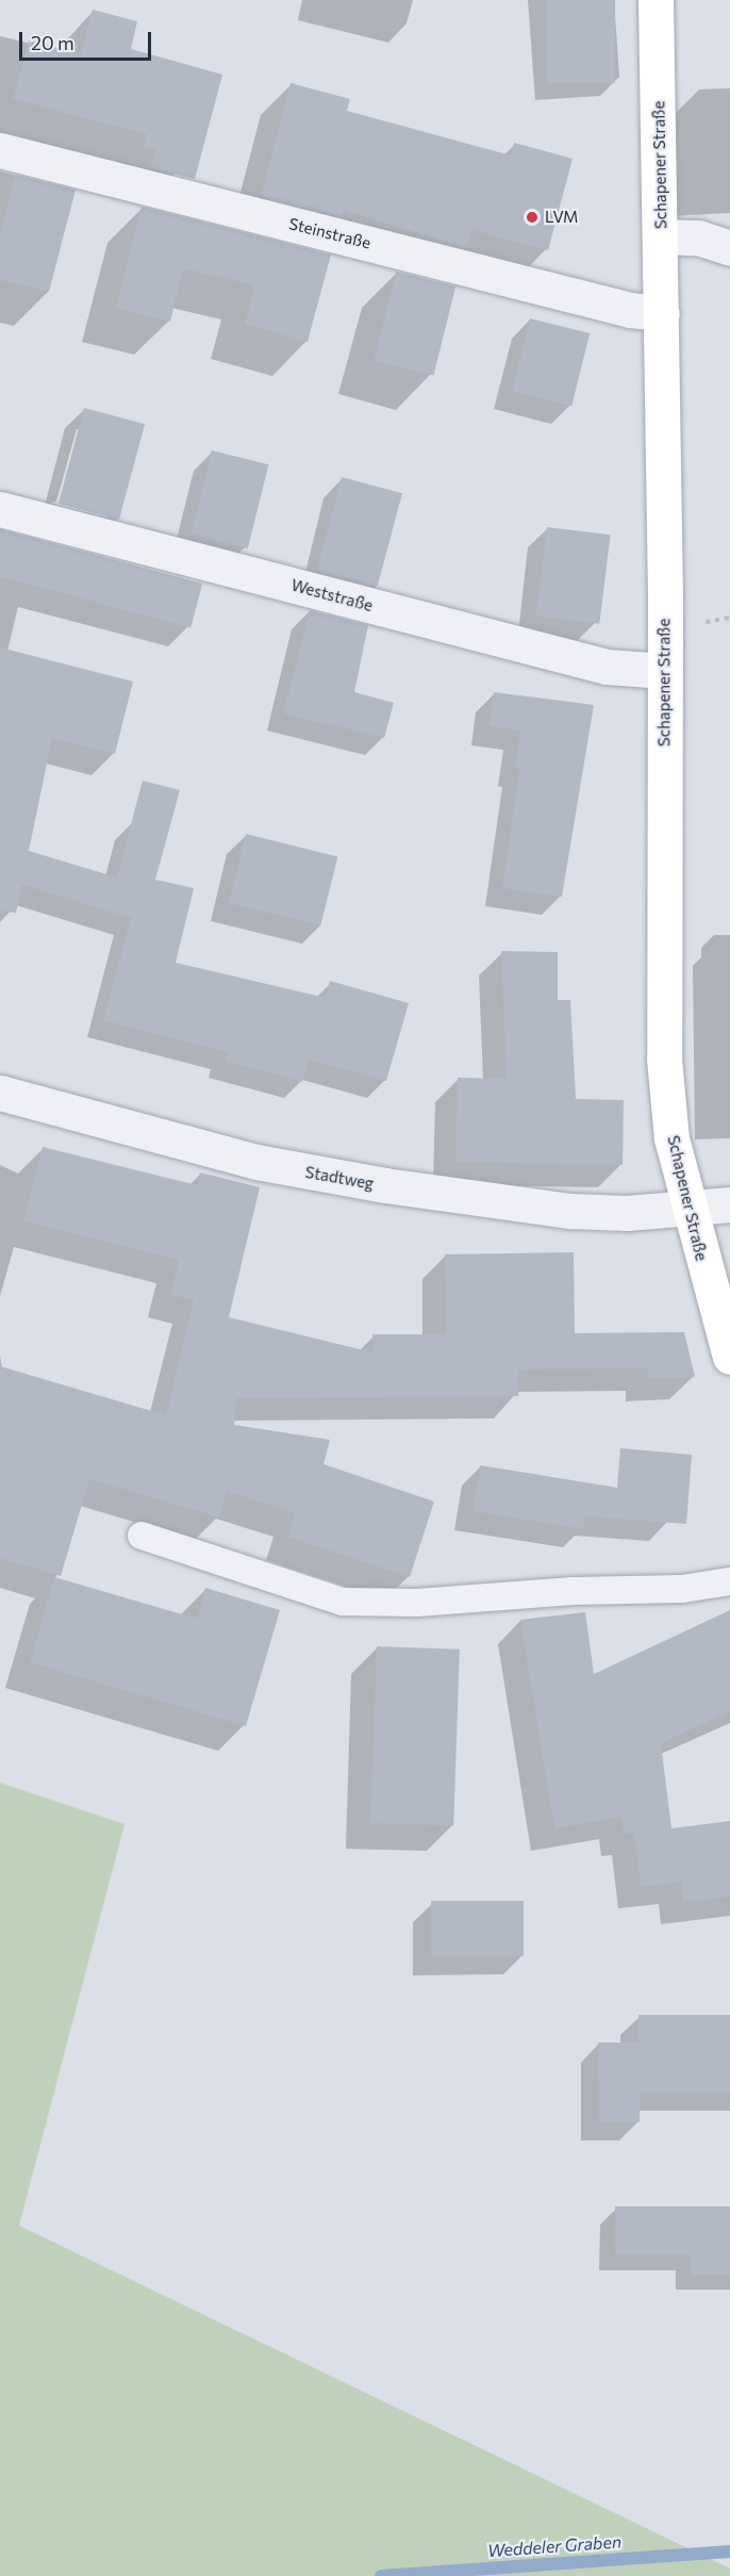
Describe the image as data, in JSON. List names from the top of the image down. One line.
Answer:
{"streets":{"street":["Schapener Straße","Steinstraße","Weststraße","Stadtweg"]},"crossings":[["Schapener Straße","Steinstraße"],["Schapener Straße","Weststraße"],["Schapener Straße","Stadtweg"]],"water":["Weddeler Graben"],"places":["LVM"],"scale_bar":"20 m"}
